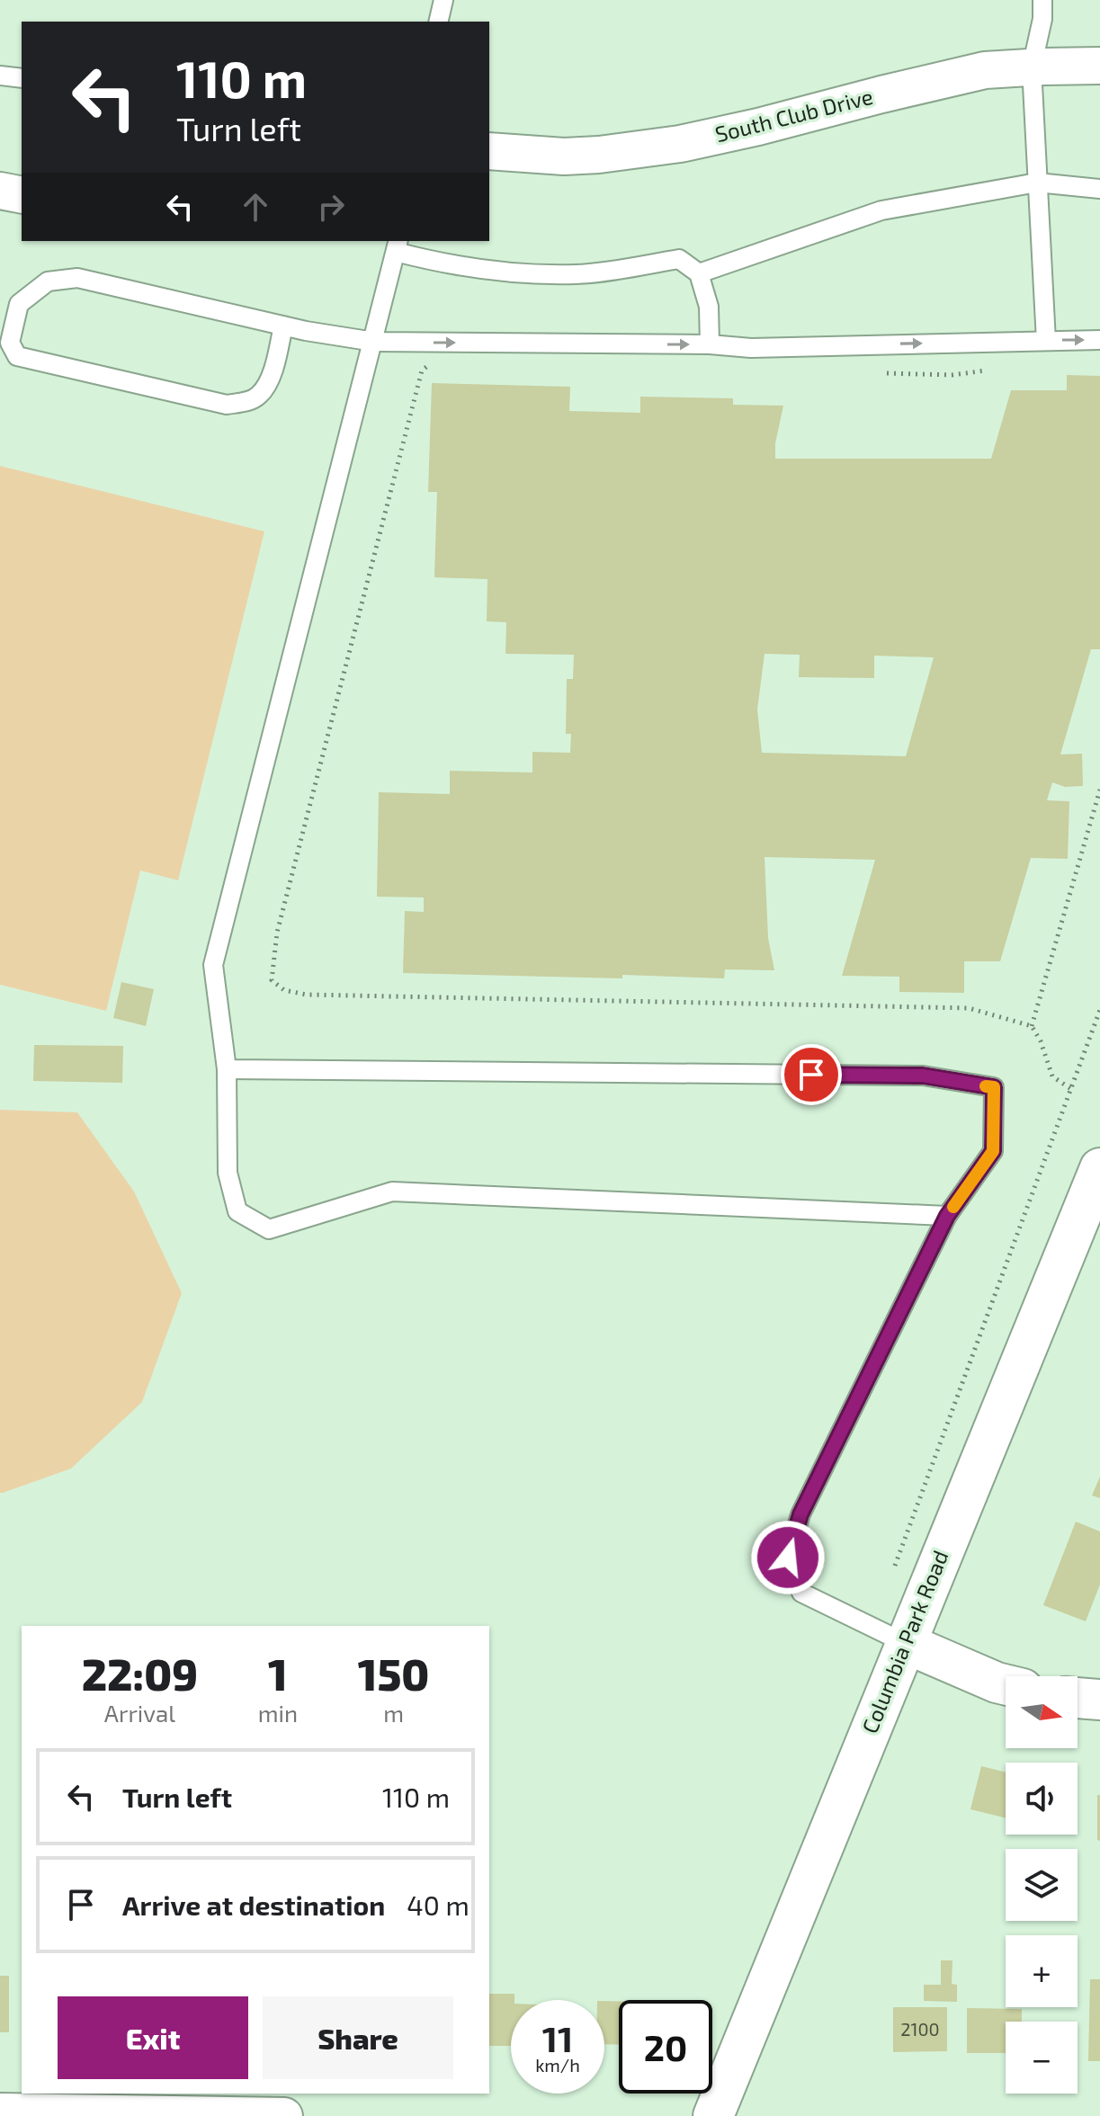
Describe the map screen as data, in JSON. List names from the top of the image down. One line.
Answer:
{"streets":{"street":["South Club Drive","Columbia Park Road"]},"house_numbers":["2100"],"north":"right","page":{"turn":["110 m","Turn left"],"eta":["22:09","Arrival","1","min","150","m"],"map_buttons":["+","−"],"list":[{"name":"Turn left","value":"110 m"},{"name":"Arrive at destination","value":"40 m"}],"buttons":["Exit","Share"],"speed":"11 km/h","limit":"20"}}
